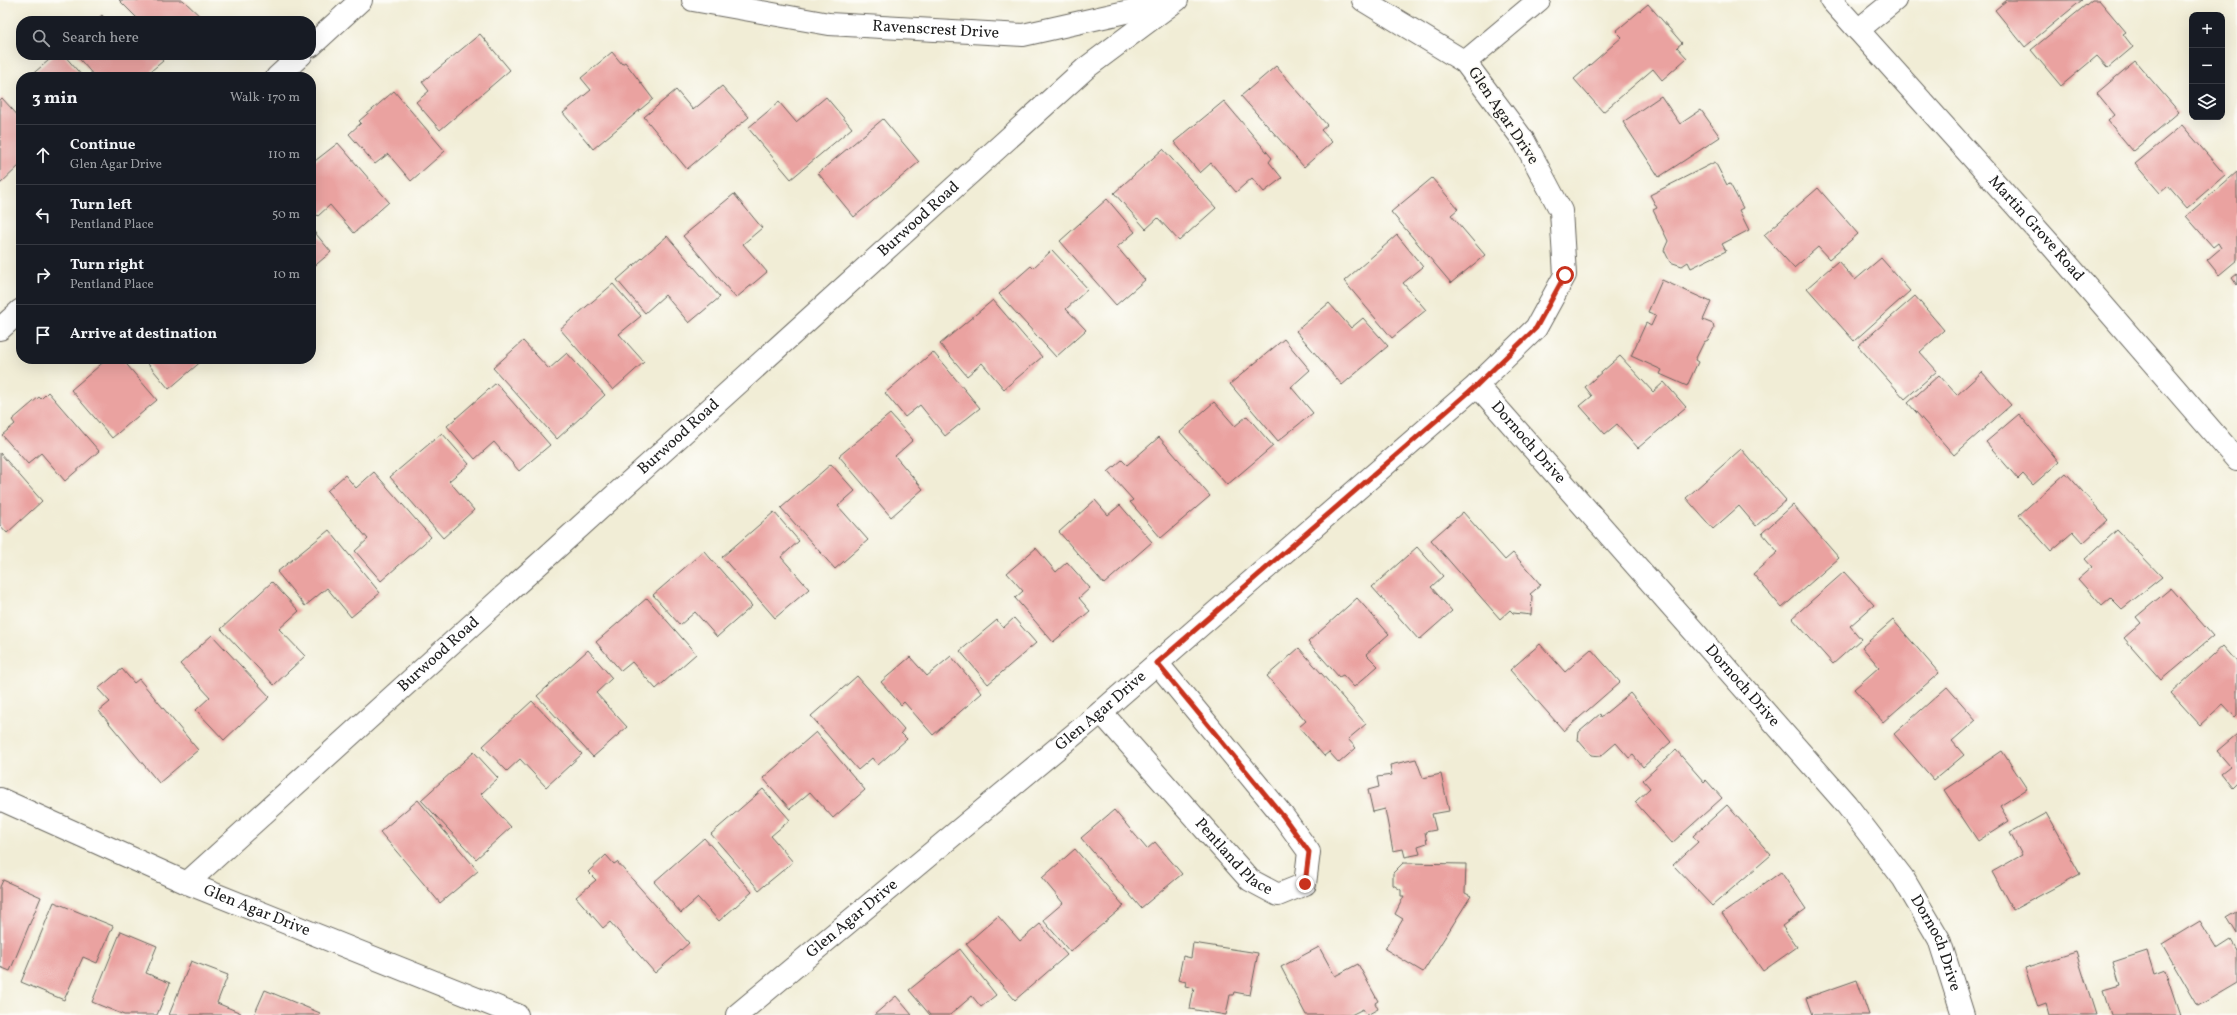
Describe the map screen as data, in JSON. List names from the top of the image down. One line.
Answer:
{"streets":{"street":["Ravenscrest Drive","Glen Agar Drive","Burwood Road","Martin Grove Road","Dornoch Drive","Pentland Place"]},"crossings":[["Ravenscrest Drive","Burwood Road"],["Glen Agar Drive","Burwood Road"],["Glen Agar Drive","Dornoch Drive"],["Glen Agar Drive","Pentland Place"]],"page":{"map_buttons":["+","−"],"search":"Search here","heading":["3 min","Walk · 170 m"],"list":[["Continue","Glen Agar Drive","110 m"],["Turn left","Pentland Place","50 m"],["Turn right","Pentland Place","10 m"],"Arrive at destination"]}}
